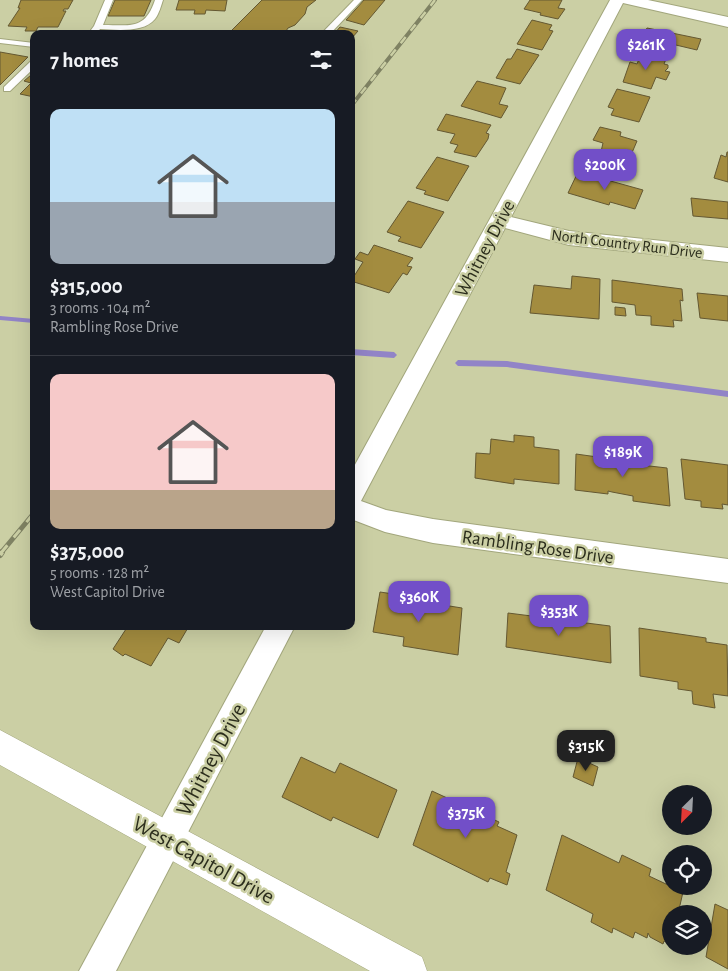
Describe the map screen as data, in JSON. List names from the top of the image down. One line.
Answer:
{"streets":{"street":["North Country Run Drive","Whitney Drive","Rambling Rose Drive","West Capitol Drive"]},"crossings":[["North Country Run Drive","Whitney Drive"],["Whitney Drive","West Capitol Drive"]],"north":"bottom left","page":{"price":["$261K","$200K","$189K","$360K","$353K","$315K","$375K"],"heading":"7 homes","list":[{"name":"$315,000","note":"3 rooms · 104 m² · Rambling Rose Drive"},{"name":"$375,000","note":"5 rooms · 128 m² · West Capitol Drive"}]}}
